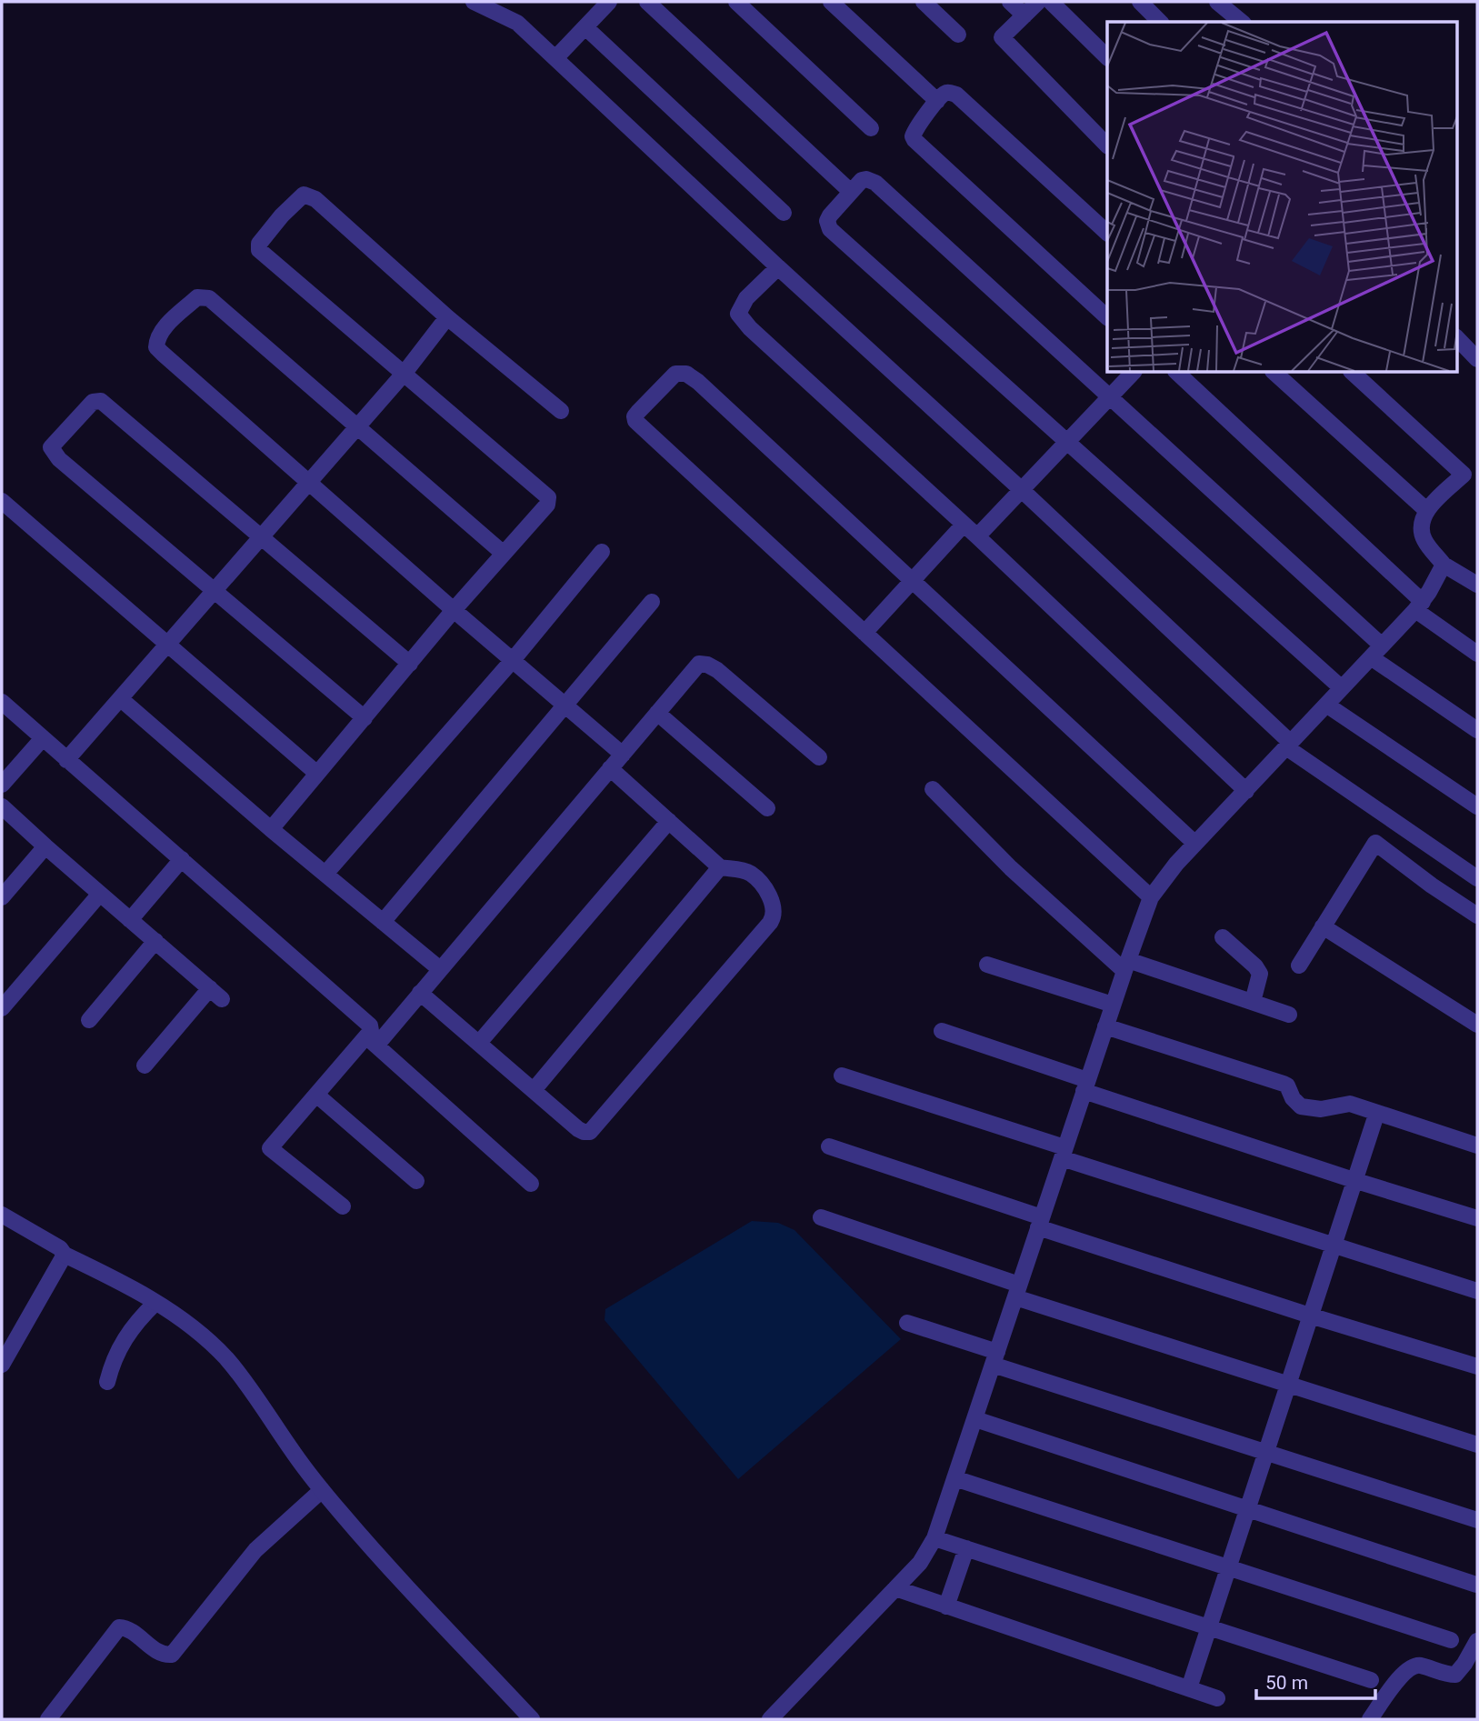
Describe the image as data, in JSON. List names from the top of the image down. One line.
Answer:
{"scale_bar":"50 m"}
